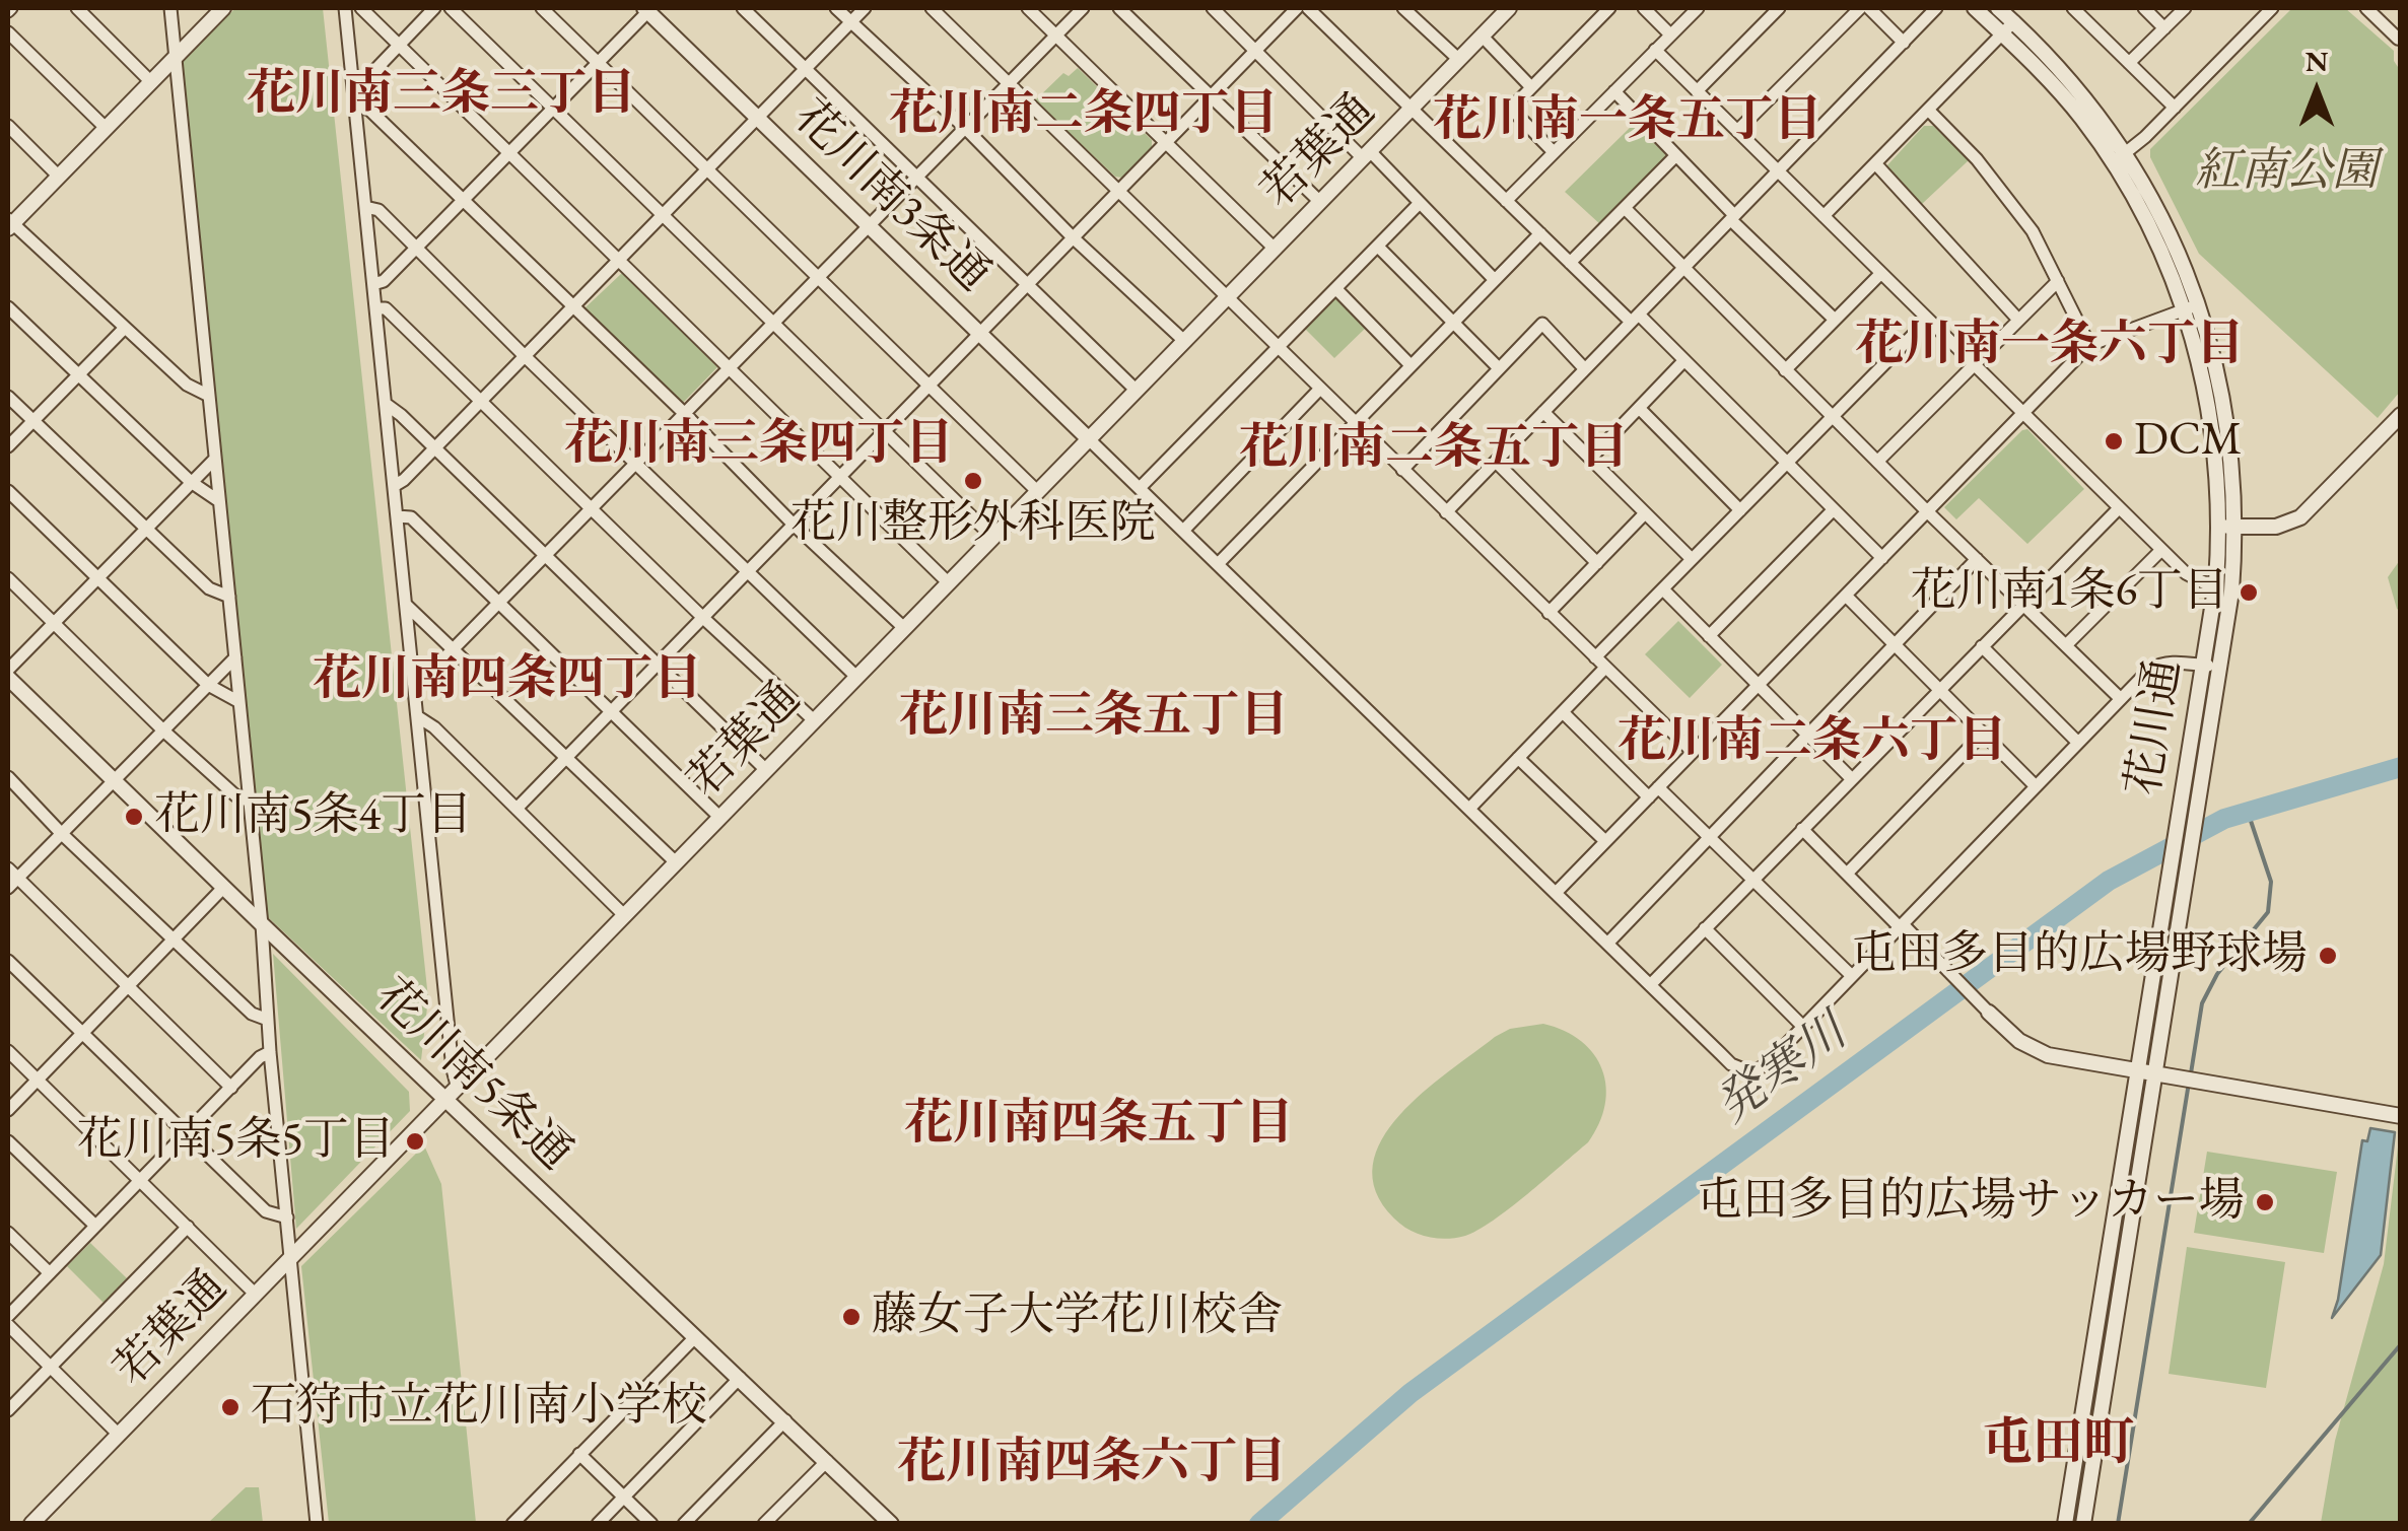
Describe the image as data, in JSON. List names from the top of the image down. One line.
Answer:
{"streets":{"street":["若葉通","花川南3条通","花川通","花川南5条通"]},"crossings":[["若葉通","花川南3条通"],["若葉通","花川南5条通"]],"districts":["花川南三条三丁目","花川南二条四丁目","花川南一条五丁目","花川南一条六丁目","花川南三条四丁目","花川南二条五丁目","花川南四条四丁目","花川南三条五丁目","花川南二条六丁目","花川南四条五丁目","屯田町","花川南四条六丁目"],"water":["発寒川"],"parks":["紅南公園"],"places":["DCM","花川整形外科医院","花川南1条6丁目","花川南5条4丁目","屯田多目的広場野球場","花川南5条5丁目","屯田多目的広場サッカー場","藤女子大学花川校舎","石狩市立花川南小学校"],"north":"top"}
